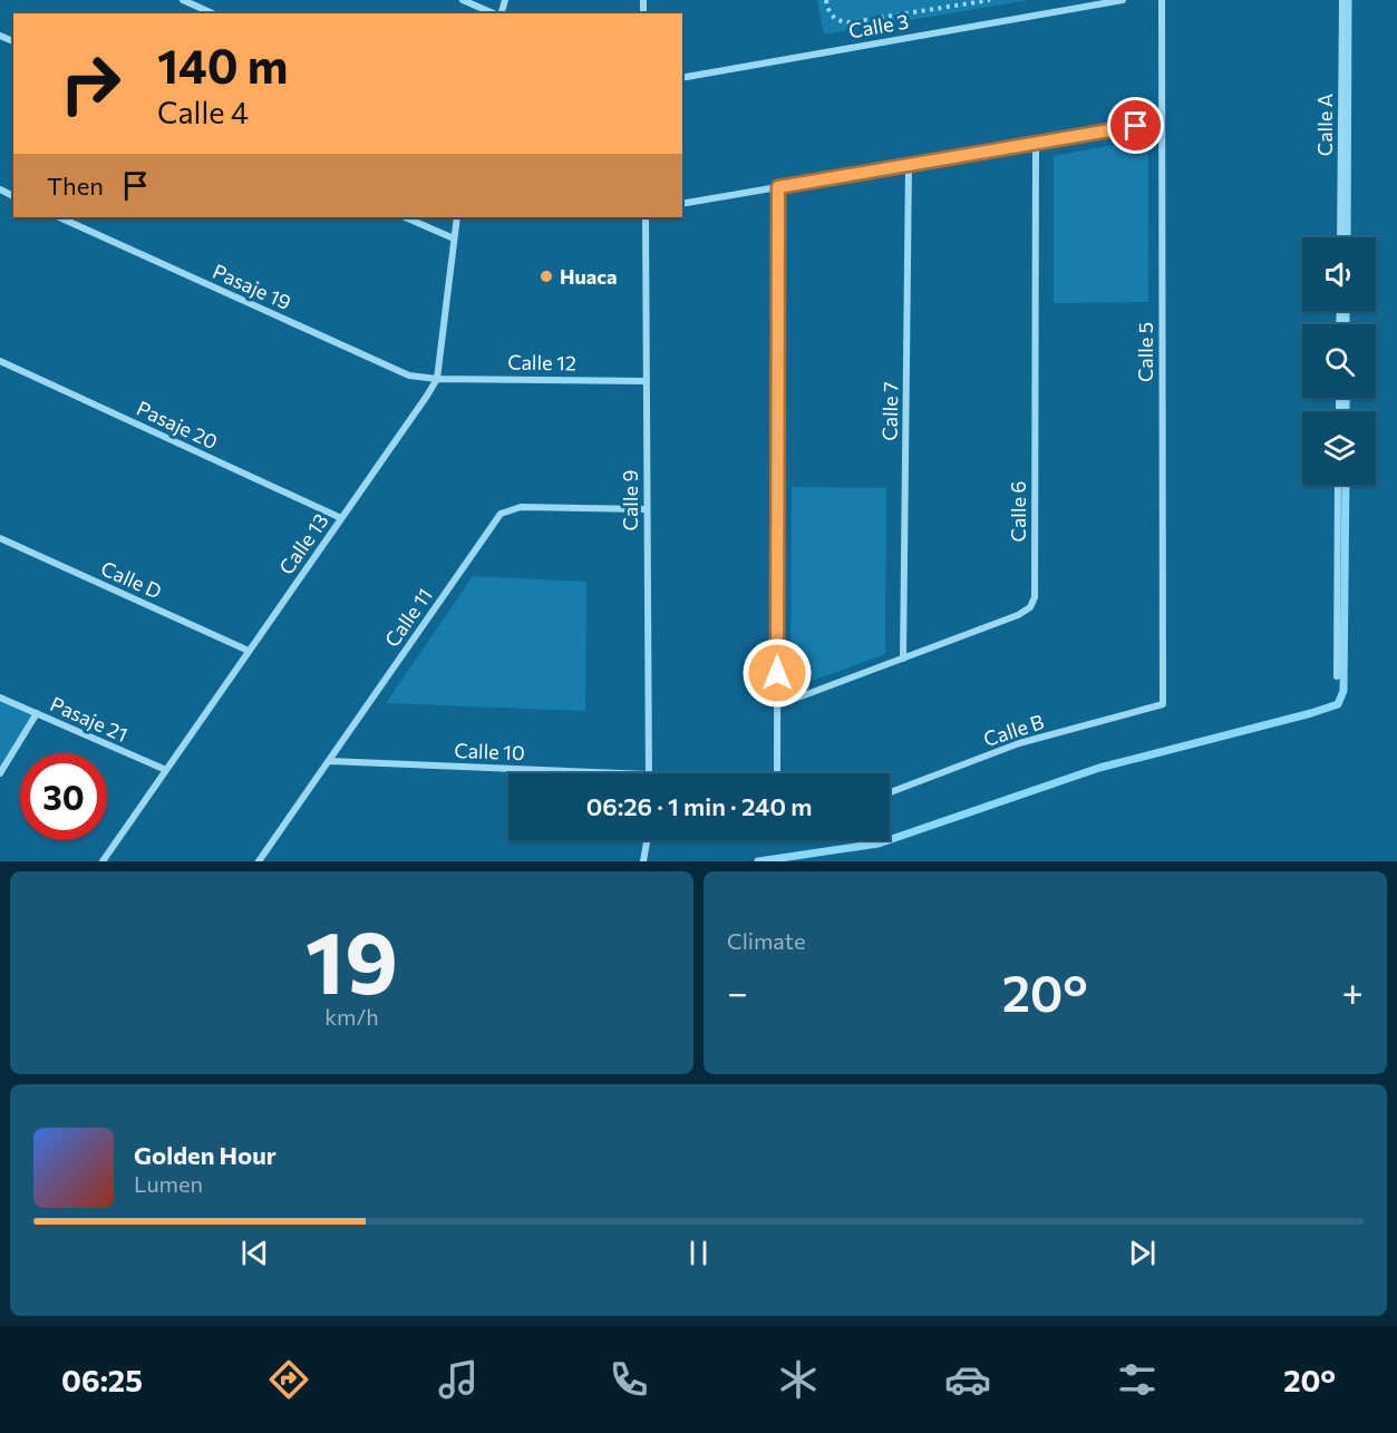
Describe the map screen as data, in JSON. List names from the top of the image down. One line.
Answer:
{"streets":{"street":["Calle 3","Calle A","Pasaje 19","Calle 5","Calle 12","Calle 7","Pasaje 20","Calle 9","Calle 6","Calle 13","Calle D","Calle 11","Pasaje 21","Calle B","Calle 10"]},"crossings":[["Pasaje 19","Calle 12"],["Pasaje 19","Calle 13"],["Calle 5","Calle B"],["Calle 12","Calle 9"],["Calle 12","Calle 13"],["Calle 7","Calle 6"],["Pasaje 20","Calle 13"],["Calle 9","Calle 11"],["Calle 13","Calle D"],["Calle 13","Pasaje 21"],["Calle 11","Calle 10"]],"places":["Huaca"],"page":{"turn":["140 m","Calle 4"],"then":"Then","limit":"30","trip":"06:26 · 1 min · 240 m","tile":[["19","km/h"],"Climate"],"heat":["−","20°","+"],"song":["Golden Hour","Lumen"],"tabs":["06:25","20°"]}}
